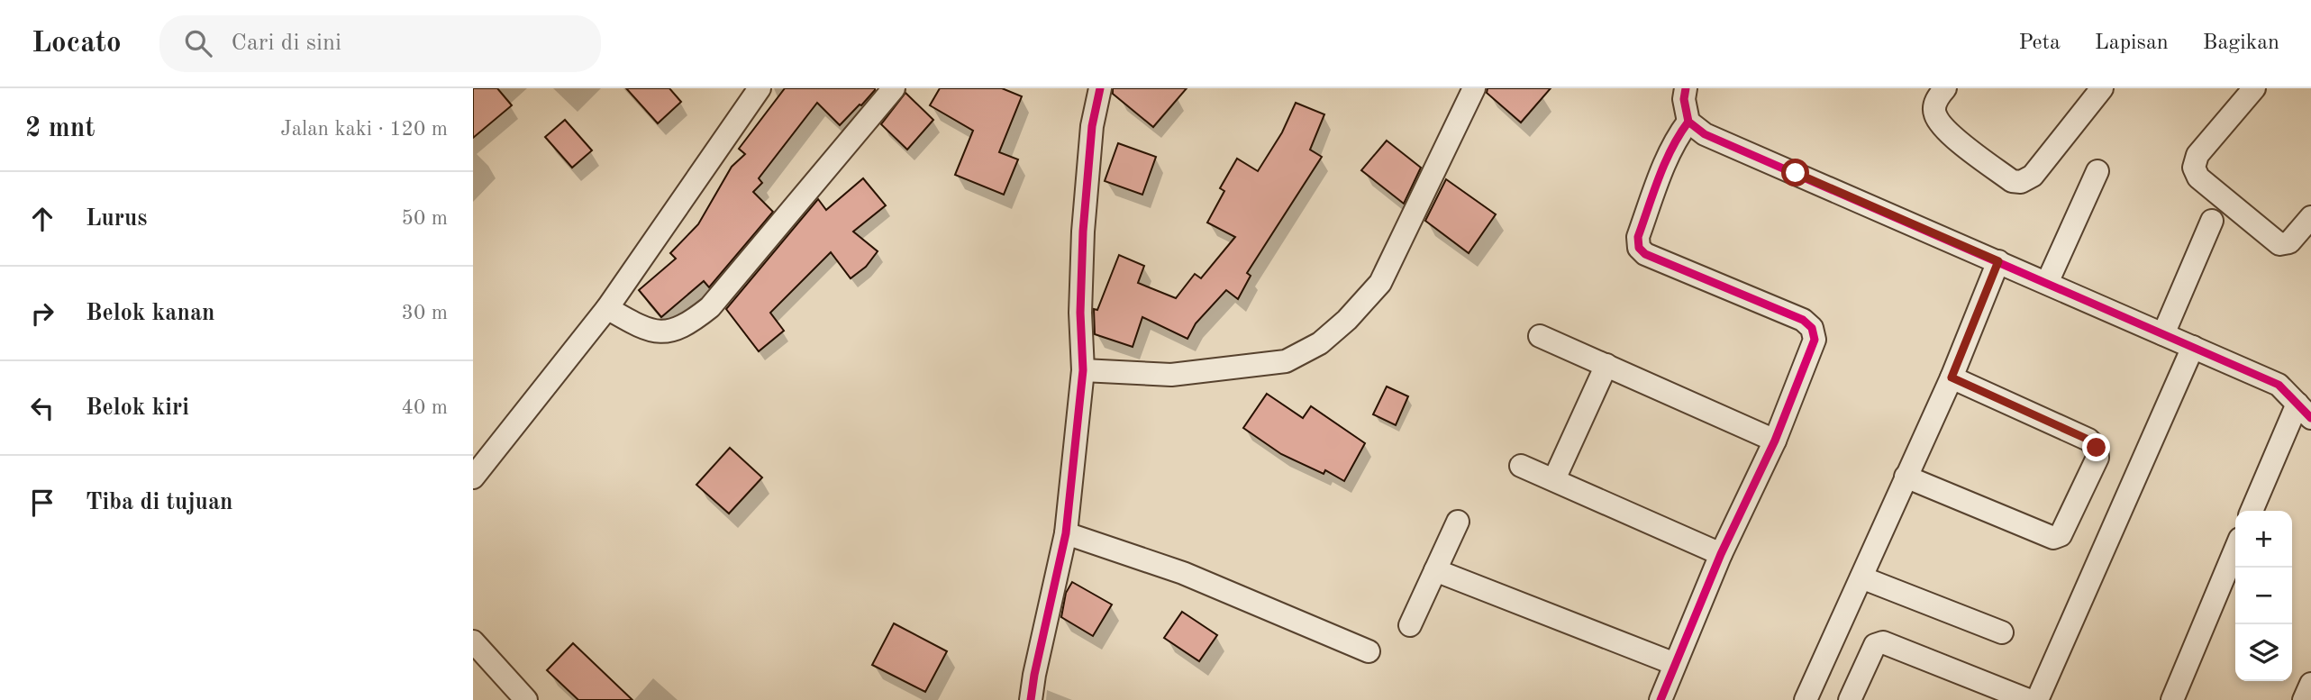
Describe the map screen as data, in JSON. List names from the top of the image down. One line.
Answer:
{"page":{"header":"Locato","search":"Cari di sini","nav":["Peta","Lapisan","Bagikan"],"heading":["2 mnt","Jalan kaki · 120 m"],"list":[["Lurus","50 m"],["Belok kanan","30 m"],["Belok kiri","40 m"],"Tiba di tujuan"],"map_buttons":["+","−"]}}
